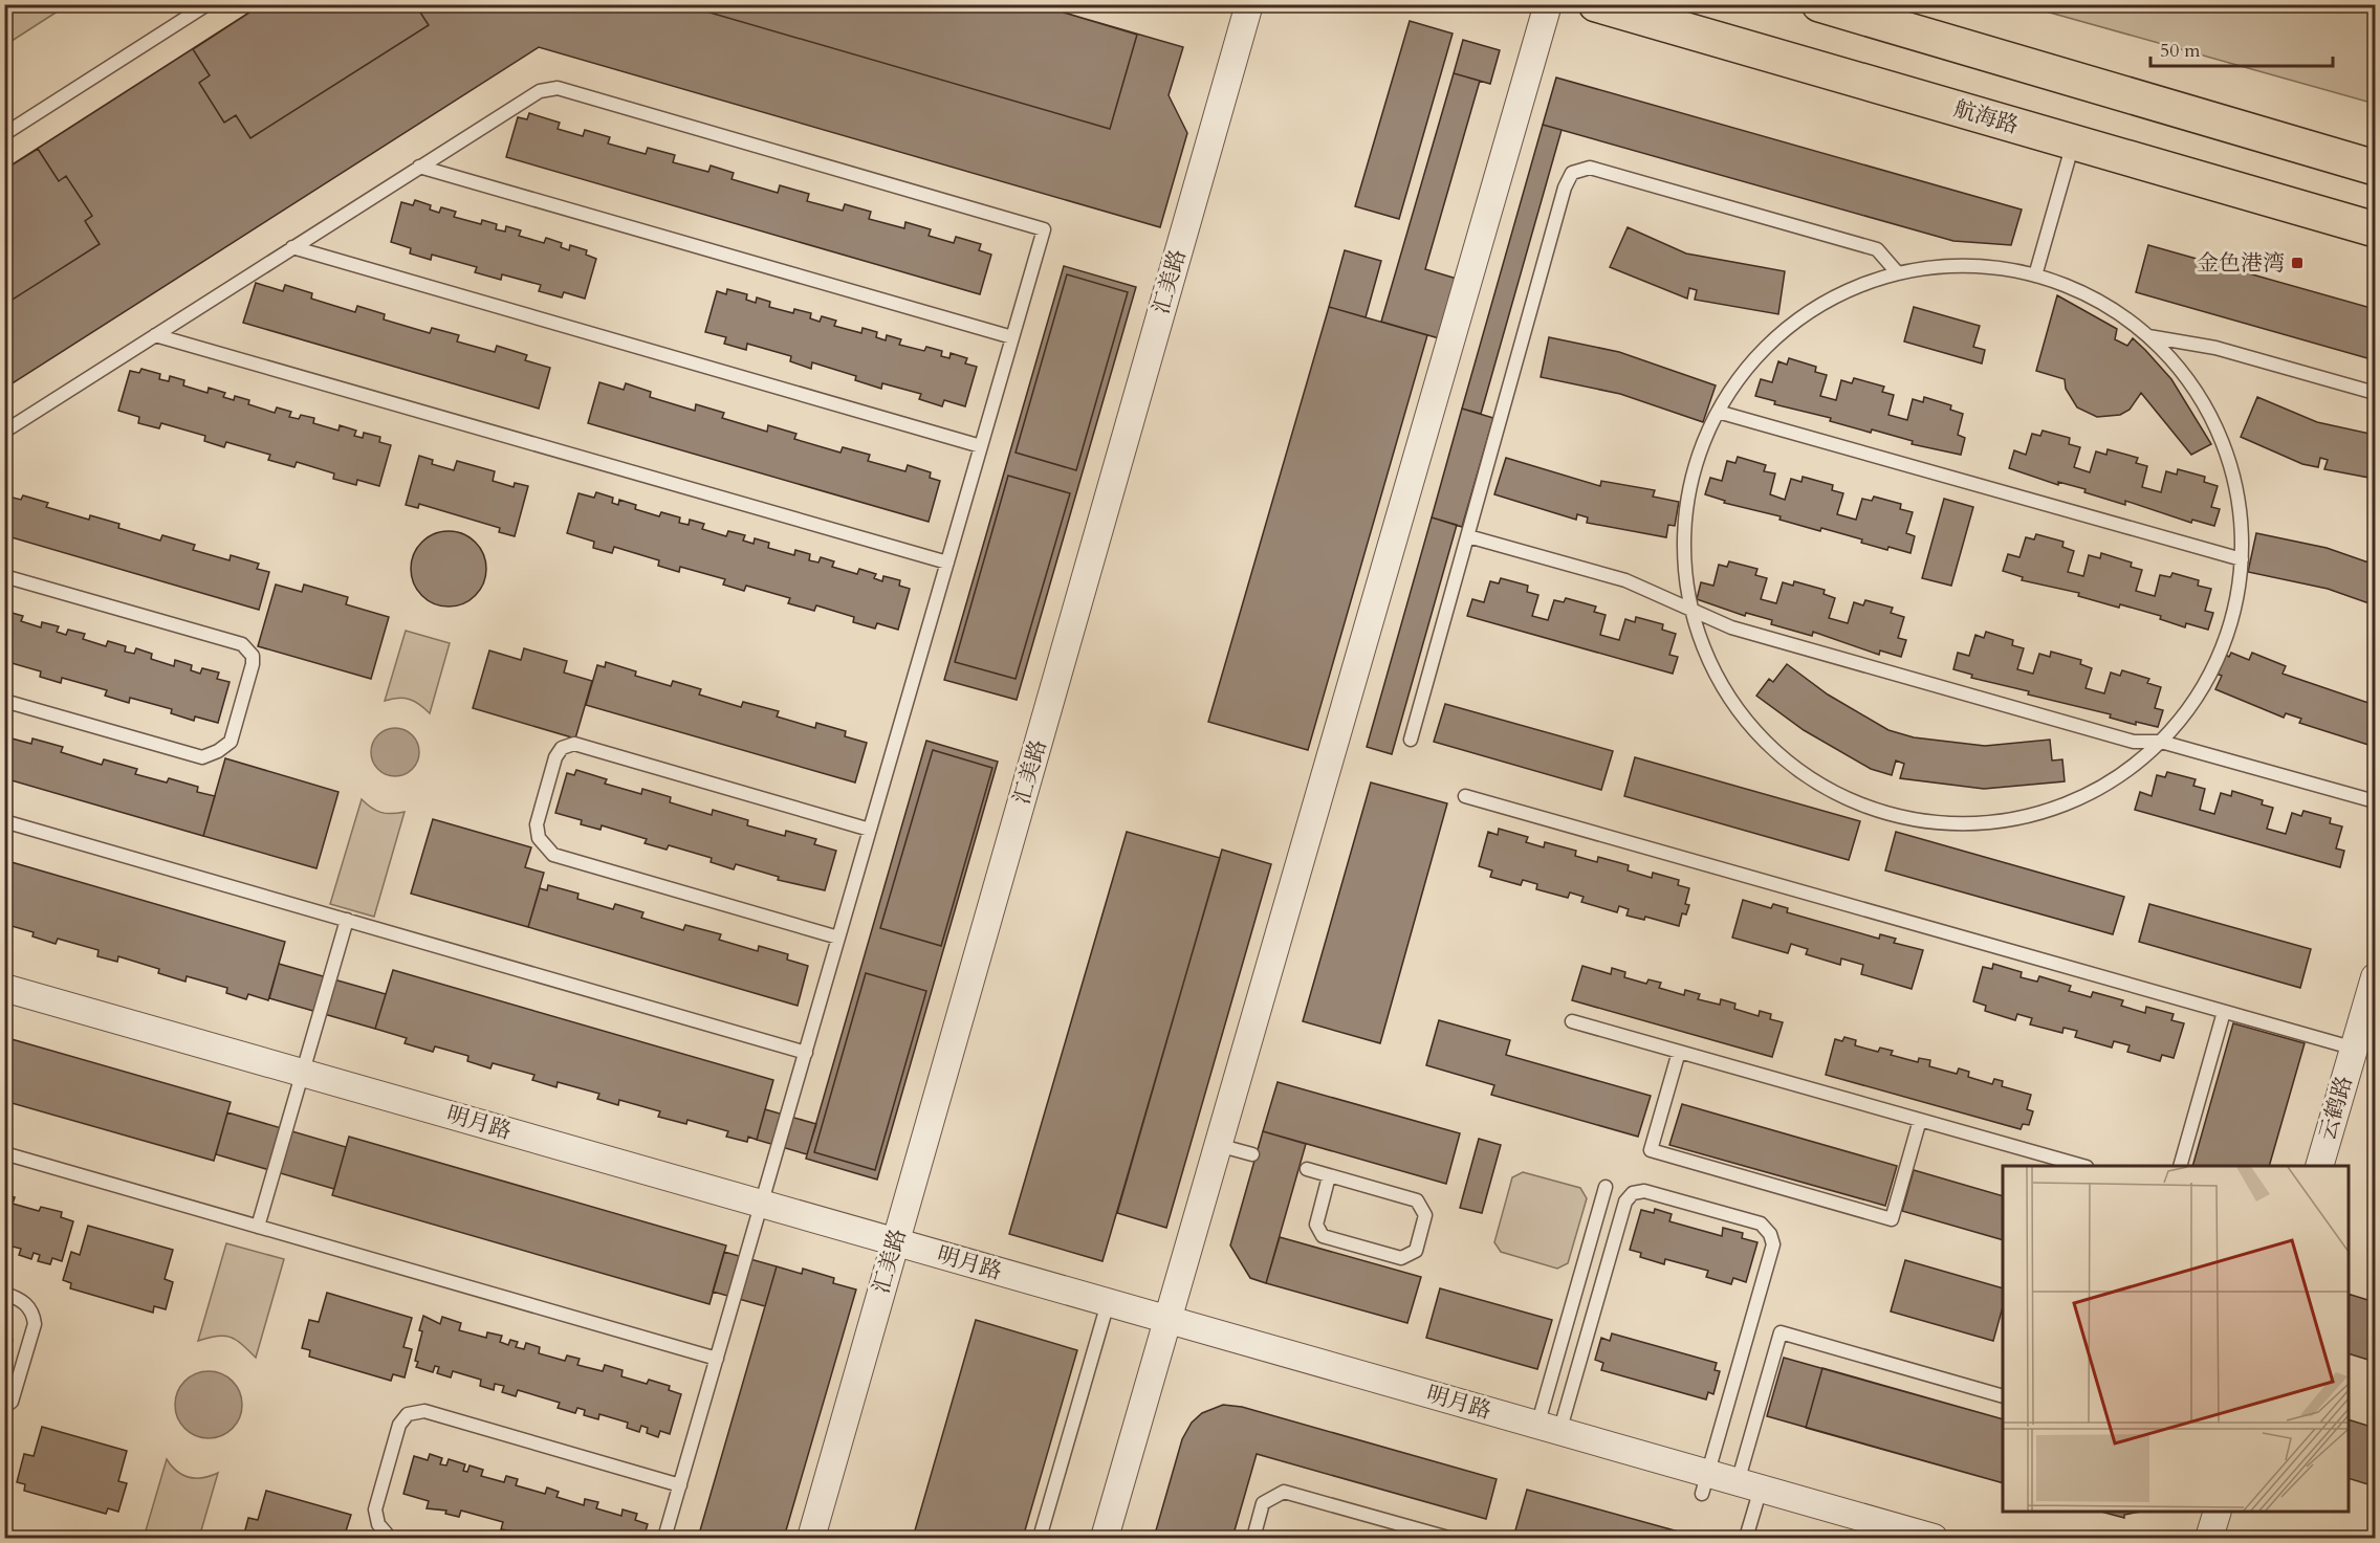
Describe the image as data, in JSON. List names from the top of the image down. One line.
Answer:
{"streets":{"main road":["航海路"],"street":["汇美路","云鹤路","明月路"]},"crossings":[["汇美路","明月路"]],"places":{"transit":["金色港湾"]},"scale_bar":"50 m"}
